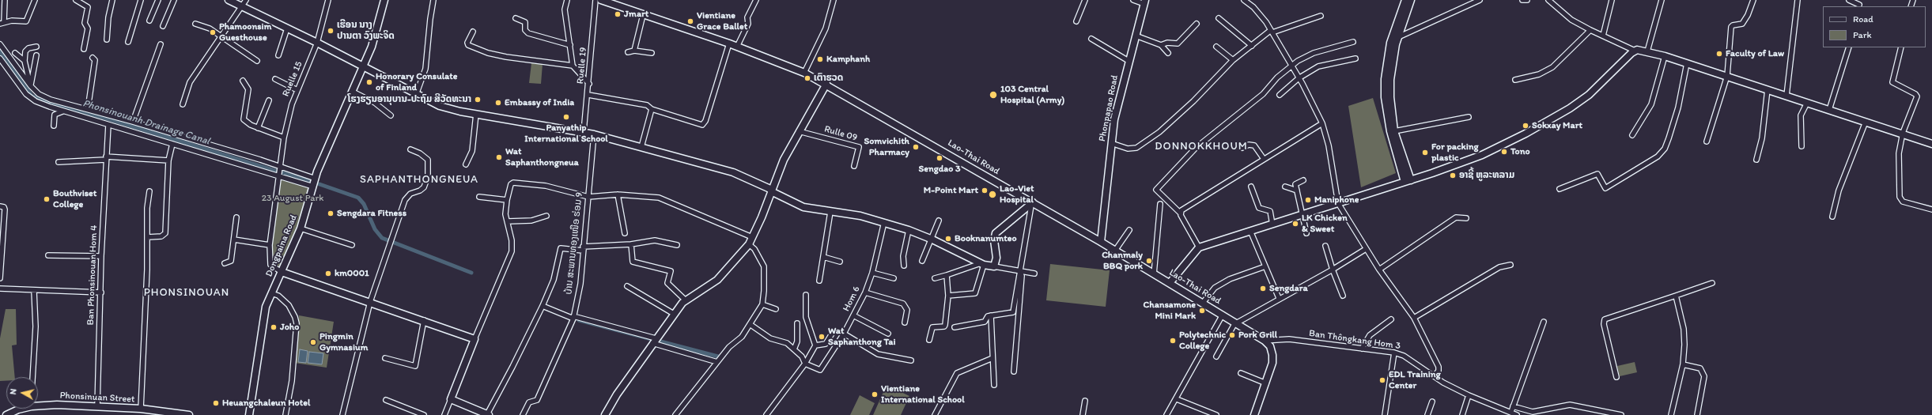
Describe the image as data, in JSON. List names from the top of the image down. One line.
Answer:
{"streets":{"street":["Ruelle 19","Ruelle 15","Phonpapao Road","Rulle 09","Lao-Thai Road","ບ້ານ ສະພານທອງເໜືອ ຮ່ອມ 9","Dongpaina Road","Ban Phonsinouan Hom 4","Hom 6","Ban Thôngkang Hom 3","Phonsinuan Street"]},"crossings":[["Ruelle 15","Dongpaina Road"],["Phonpapao Road","Lao-Thai Road"],["Lao-Thai Road","Ban Thôngkang Hom 3"],["Ban Phonsinouan Hom 4","Phonsinuan Street"]],"districts":["DONNOKKHOUM","SAPHANTHONGNEUA","PHONSINOUAN"],"water":["Phonsinouanh Drainage Canal"],"parks":["23 August Park"],"places":["Jmart","Vientiane Grace Ballet","ເຮືອນ ນາງ ປານຕາ ວົງພະຈິດ","Phamoonsim Guesthouse","Faculty of Law","Kamphanh","ເຕົາຮວດ","Honorary Consulate of Finland","103 Central Hospital (Army)","ໂຮງຮຽນອານຸບານ-ປະຖົມ ສີວັດທະນາ","Embassy of India","Panyathip International School","Sokxay Mart","Somvichith Pharmacy","Tono","For packing plastic","Wat Saphanthongneua","Sengdao 3","ອາຊີ້ ຫູລະທລາມ","M-Point Mart","Lao-Viet Hospital","Bouthviset College","Maniphone","Sengdara Fitness","LK Chicken & Sweet","Booknanumteo","Chanmaly BBQ pork","km0001","Sengdara","Chansamone Mini Mark","Joho","Pork Grill","Wat Saphanthong Tai","Polytechnic College","Pingmin Gymnasium","EDL Training Center","Vientiane International School","Heuangchaleun Hotel"],"legend":["Road","Park"],"north":"left"}
